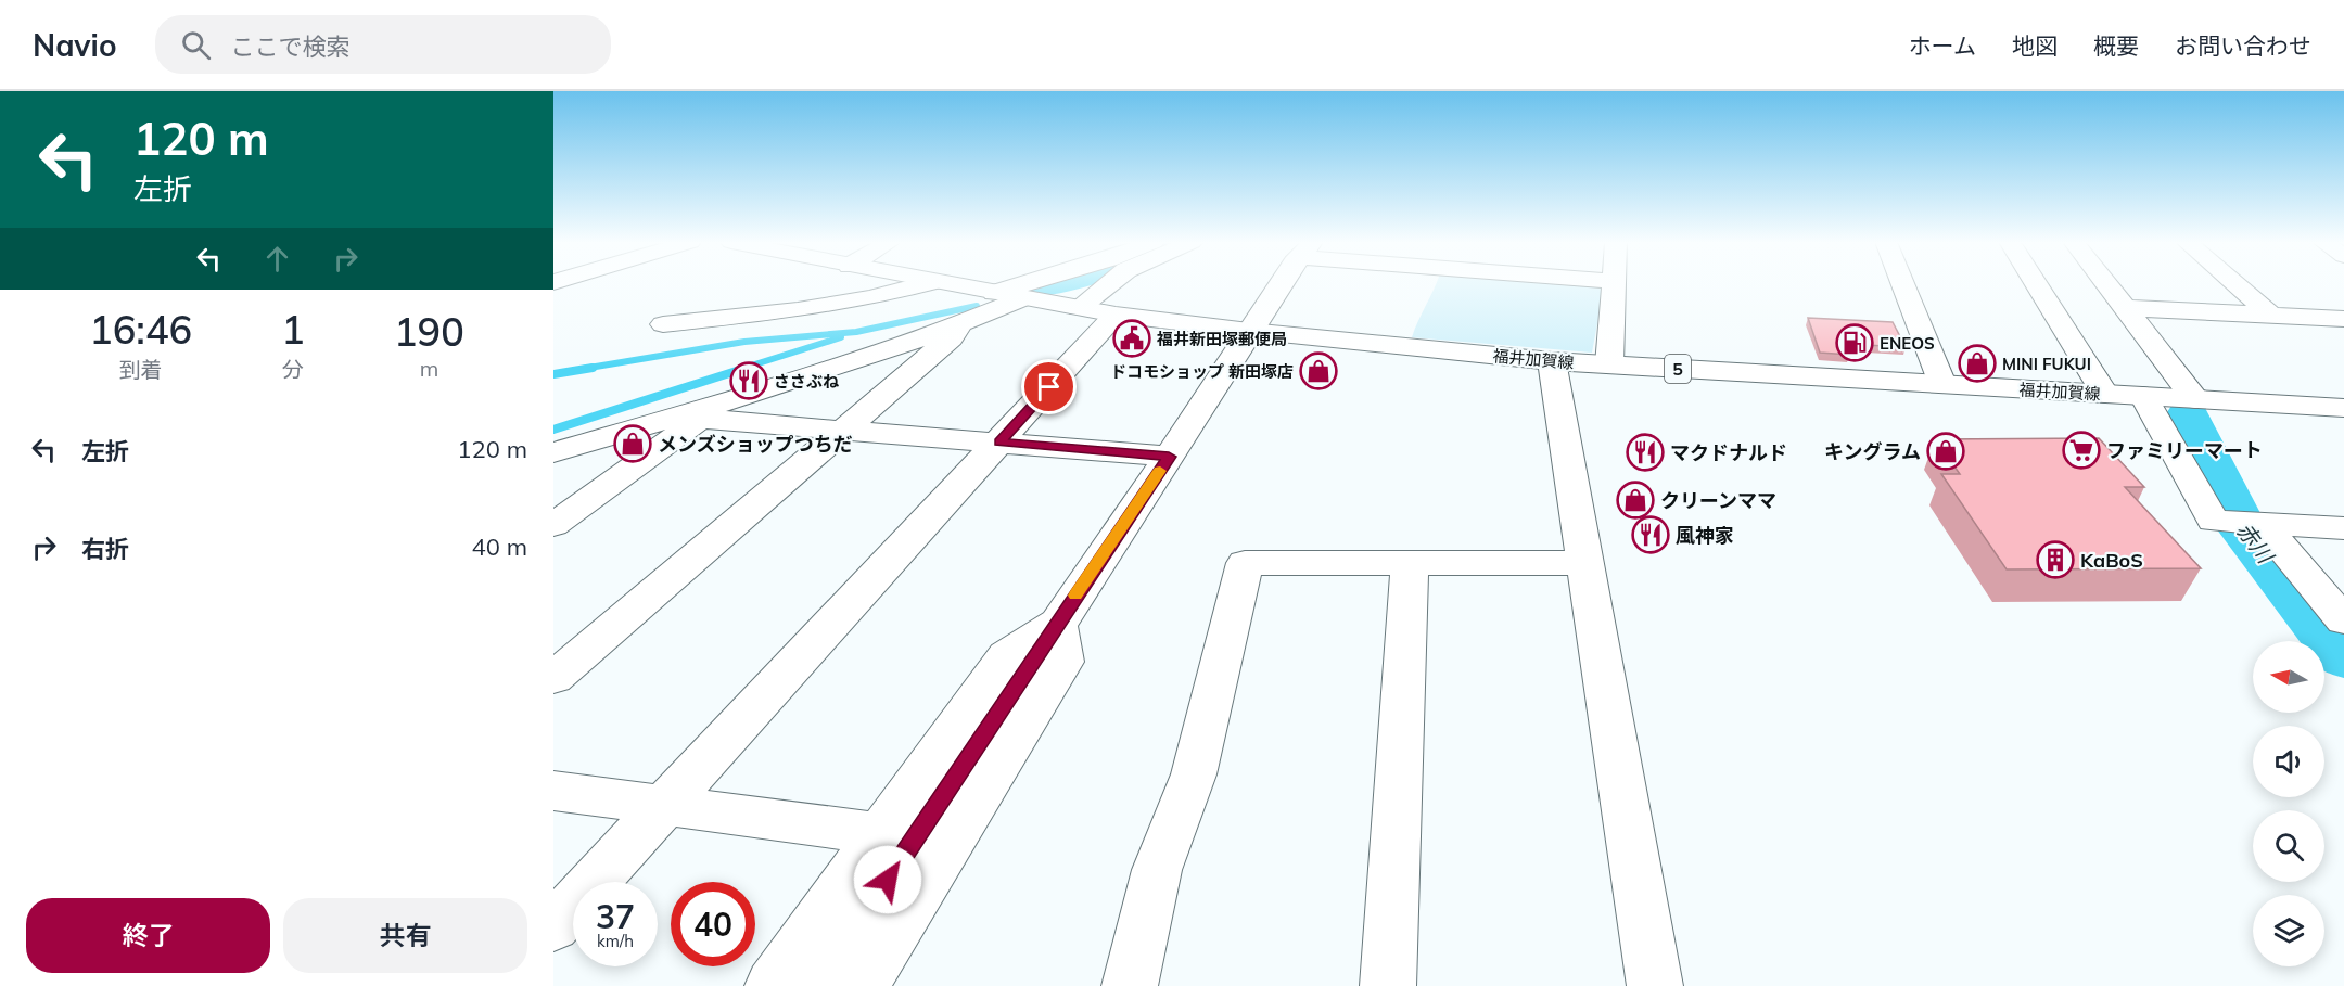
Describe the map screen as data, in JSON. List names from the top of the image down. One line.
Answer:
{"streets":{"street":["福井加賀線","5"]},"water":["赤川"],"places":{"public building":["福井新田塚郵便局"],"fuel station":["ENEOS"],"shop":["MINI FUKUI","ドコモショップ 新田塚店","メンズショップつちだ","キングラム","クリーンママ"],"restaurant":["ささぶね","マクドナルド","風神家"],"supermarket":["ファミリーマート"],"building":["KaBoS"]},"north":"left","page":{"header":"Navio","search":"ここで検索","nav":["ホーム","地図","概要","お問い合わせ"],"turn":["120 m","左折"],"eta":["16:46","到着","1","分","190","m"],"list":[{"name":"左折","value":"120 m"},{"name":"右折","value":"40 m"}],"speed":"37 km/h","limit":"40","buttons":["終了","共有"]}}
